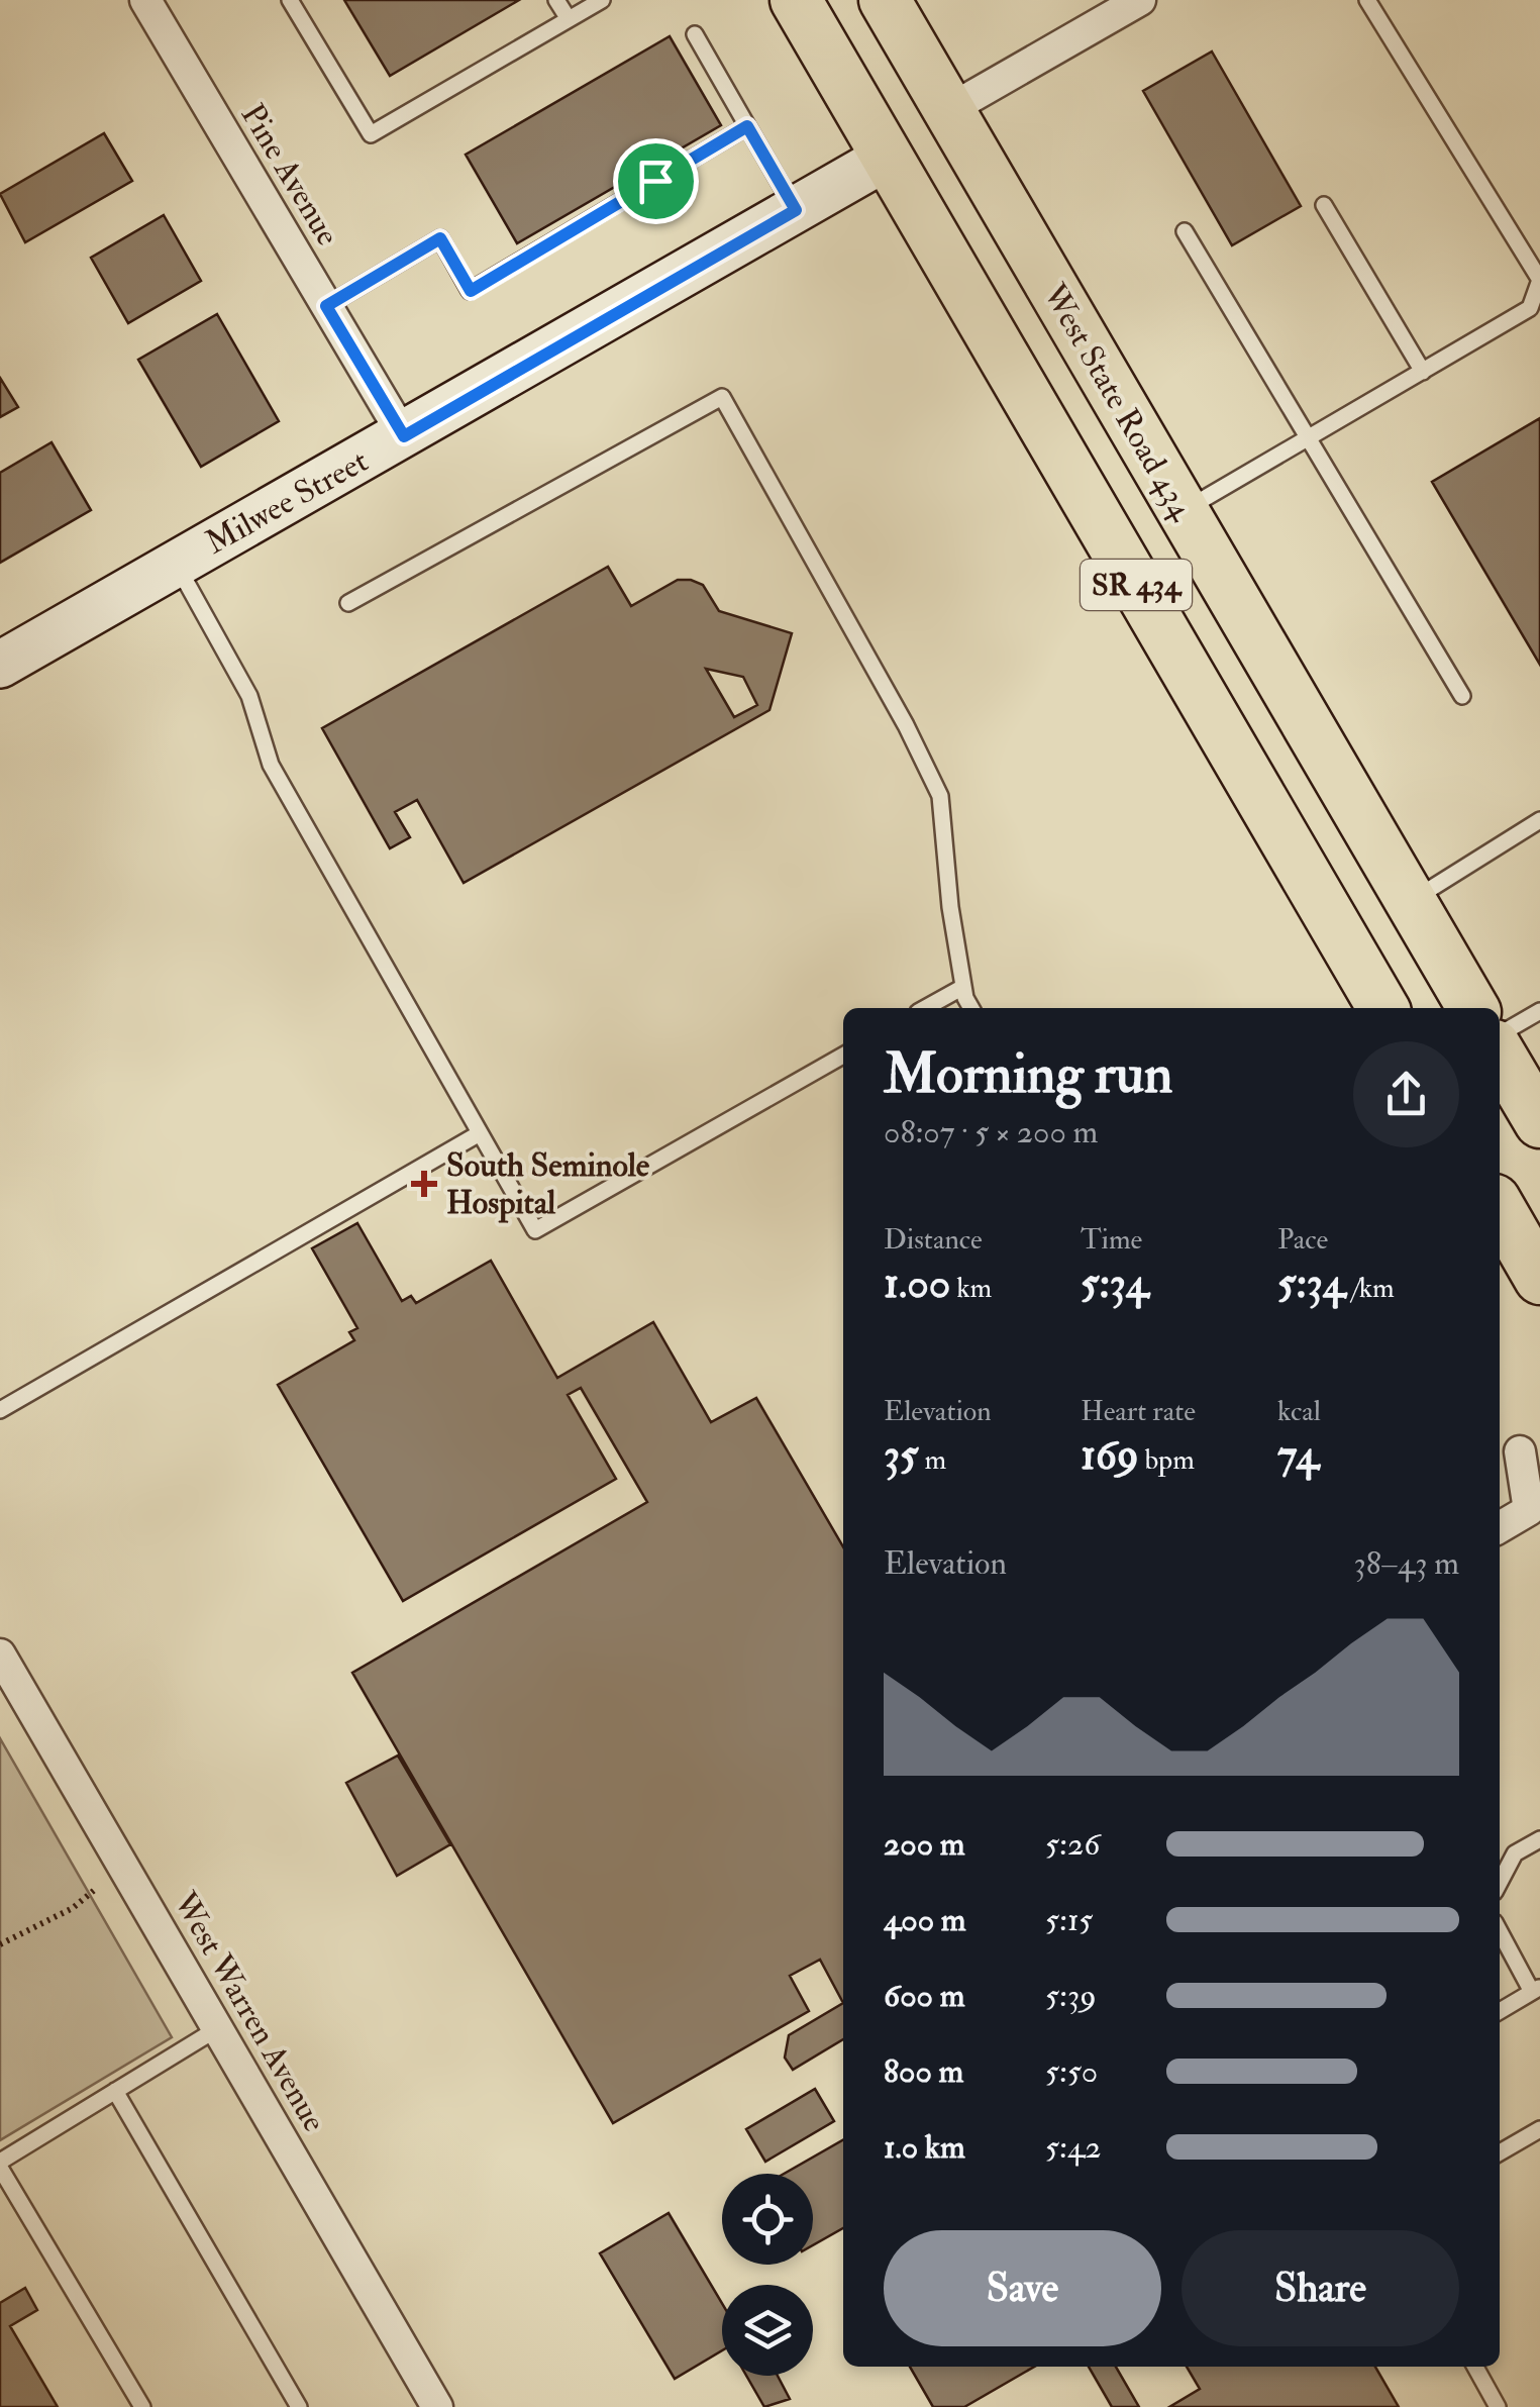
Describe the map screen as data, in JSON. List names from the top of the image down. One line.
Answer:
{"streets":{"main road":["West State Road 434","SR 434"],"street":["Pine Avenue","Milwee Street","West Warren Avenue"]},"crossings":[["Pine Avenue","Milwee Street"],["Milwee Street","SR 434"]],"places":{"health":["South Seminole Hospital"]},"page":{"heading":["Morning run","08:07 · 5 × 200 m"],"stats":[["Distance","1.00 km"],["Time","5:34"],["Pace","5:34 /km"],["Elevation","35 m"],["Heart rate","169 bpm"],["kcal","74"]],"chart":["Elevation","38–43 m"],"list":[{"name":"200 m","note":"5:26"},{"name":"400 m","note":"5:15"},{"name":"600 m","note":"5:39"},{"name":"800 m","note":"5:50"},{"name":"1.0 km","note":"5:42"}],"buttons":["Save","Share"]}}
